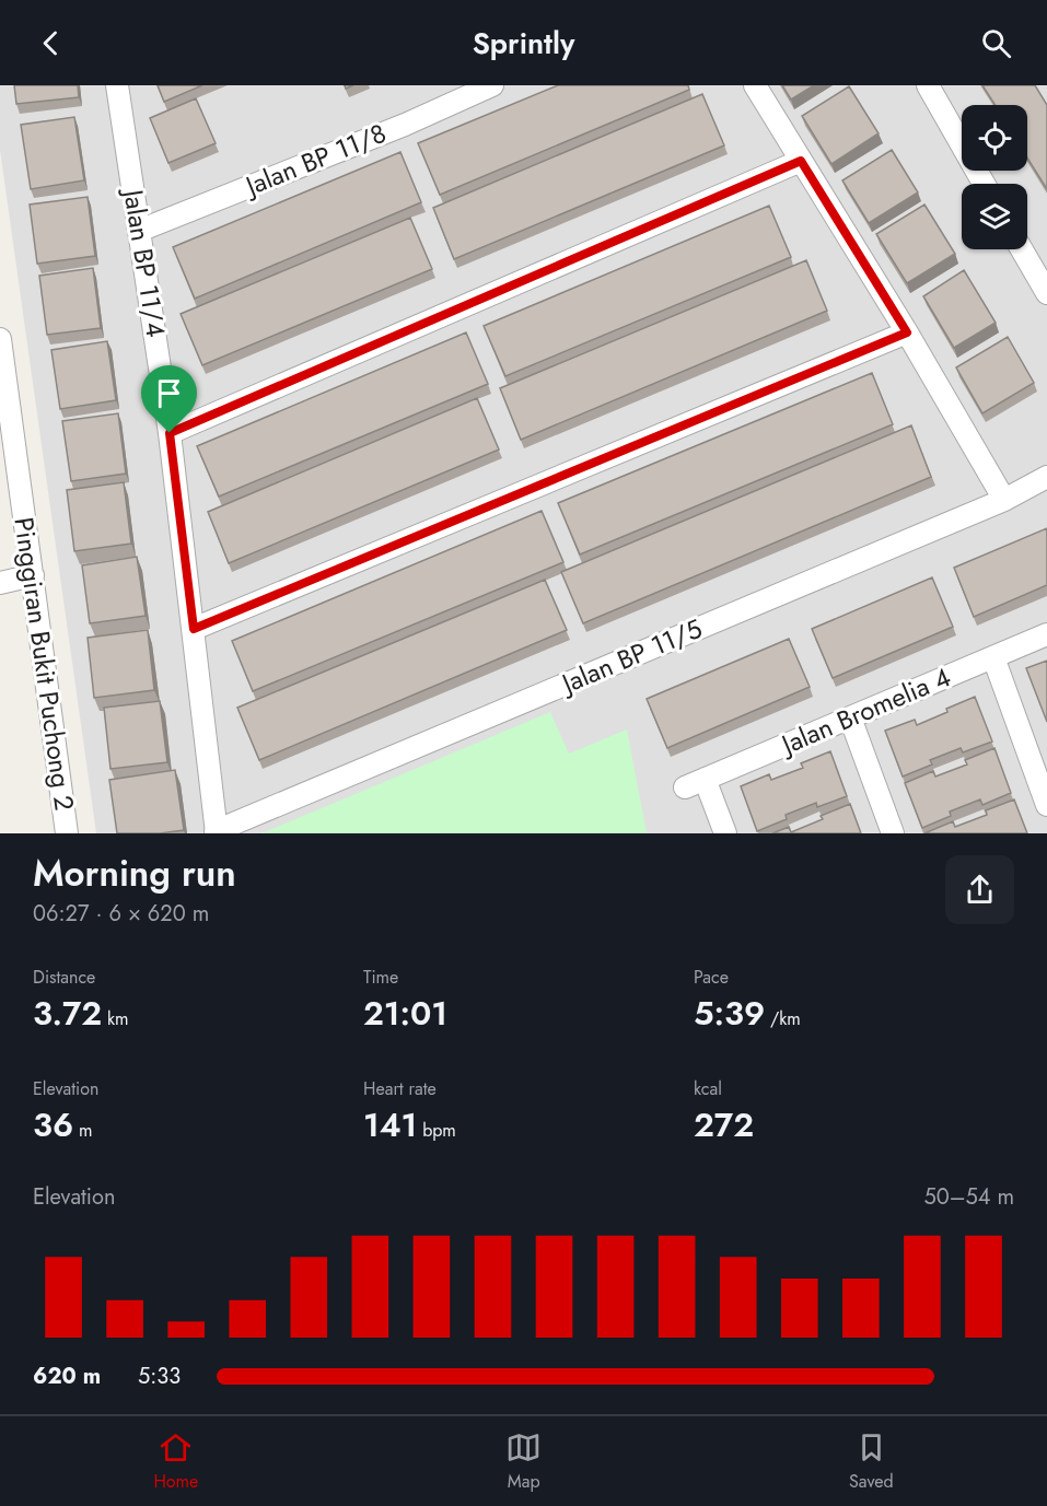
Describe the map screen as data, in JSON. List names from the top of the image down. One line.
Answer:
{"streets":{"street":["Jalan BP 11/8","Jalan BP 11/4","Jalan BP 11/5","Pinggiran Bukit Puchong 2","Jalan Bromelia 4"]},"crossings":[["Jalan BP 11/8","Jalan BP 11/4"],["Jalan BP 11/4","Jalan BP 11/5"]],"page":{"header":"Sprintly","heading":["Morning run","06:27 · 6 × 620 m"],"stats":[["Distance","3.72 km"],["Time","21:01"],["Pace","5:39 /km"],["Elevation","36 m"],["Heart rate","141 bpm"],["kcal","272"]],"chart":["Elevation","50–54 m"],"list":[{"name":"620 m","note":"5:33"}],"tabs":["Home","Map","Saved"]}}
